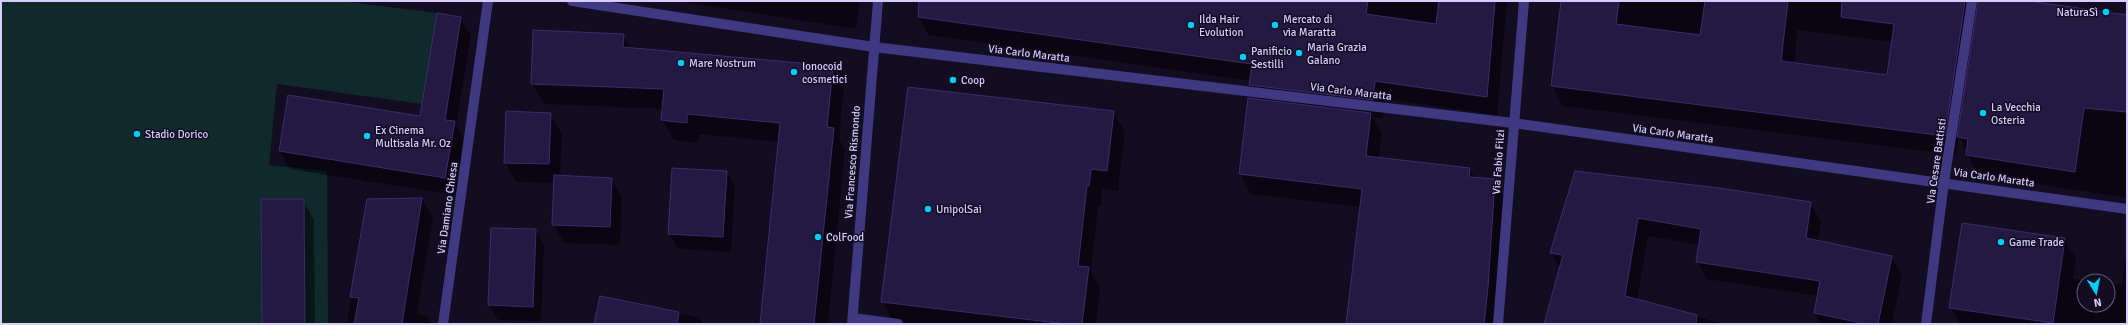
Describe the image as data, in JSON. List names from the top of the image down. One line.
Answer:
{"streets":{"street":["Via Carlo Maratta","Via Cesare Battisti","Via Francesco Rismondo","Via Fabio Filzi","Via Damiano Chiesa"]},"crossings":[["Via Carlo Maratta","Via Cesare Battisti"],["Via Carlo Maratta","Via Francesco Rismondo"],["Via Carlo Maratta","Via Fabio Filzi"]],"places":["NaturaSì","Ilda Hair Evolution","Mercato di via Maratta","Maria Grazia Galano","Panificio Sestilli","Mare Nostrum","Ionocoid cosmetici","Coop","La Vecchia Osteria","Stadio Dorico","Ex Cinema Multisala Mr. Oz","UnipolSai","ColFood","Game Trade"],"north":"bottom"}
